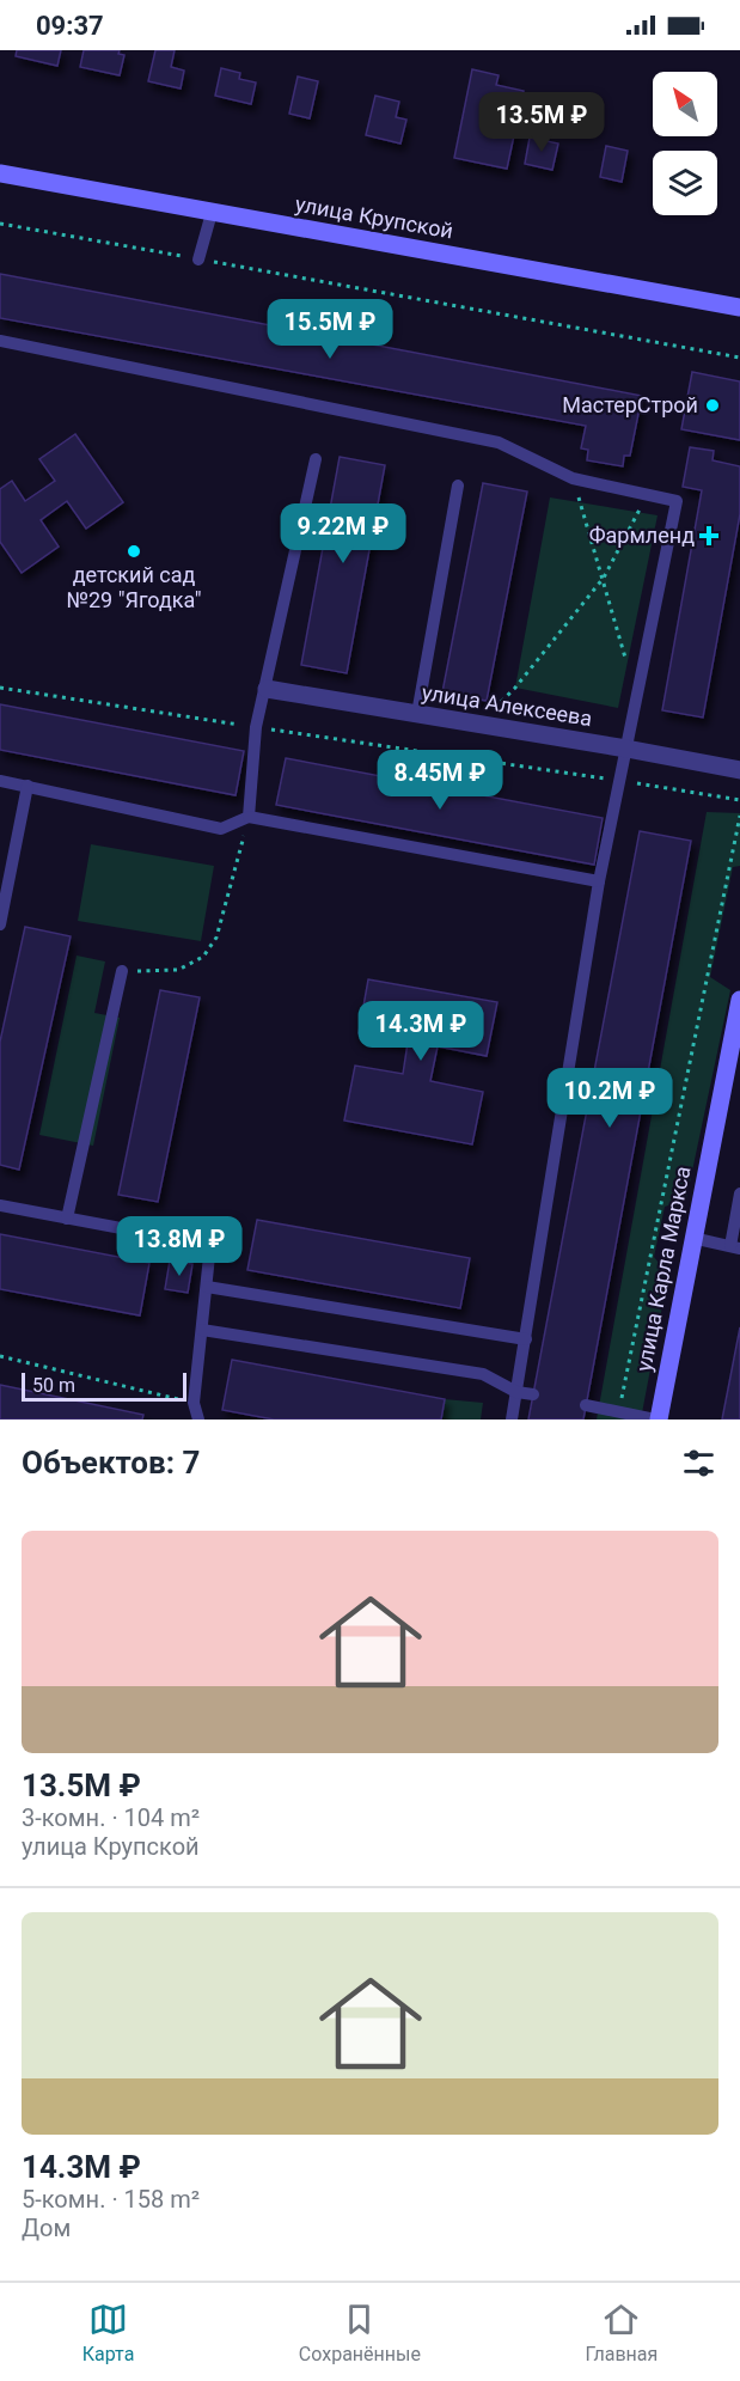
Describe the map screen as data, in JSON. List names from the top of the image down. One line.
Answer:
{"streets":{"main road":["улица Крупской","улица Карла Маркса"],"street":["улица Алексеева"]},"places":{"other":["МастерСтрой","детский сад №29 \"Ягодка\""],"health":["Фармленд"]},"scale_bar":"50 m","north":"top left","page":{"status":"09:37","price":["13.5M ₽","15.5M ₽","9.22M ₽","8.45M ₽","14.3M ₽","10.2M ₽","13.8M ₽"],"scale":"50 m","heading":"Объектов: 7","list":[{"name":"13.5M ₽","note":"3-комн. · 104 m² · улица Крупской"},{"name":"14.3M ₽","note":"5-комн. · 158 m² · Дом"}],"tabs":["Карта","Сохранённые","Главная"]}}
